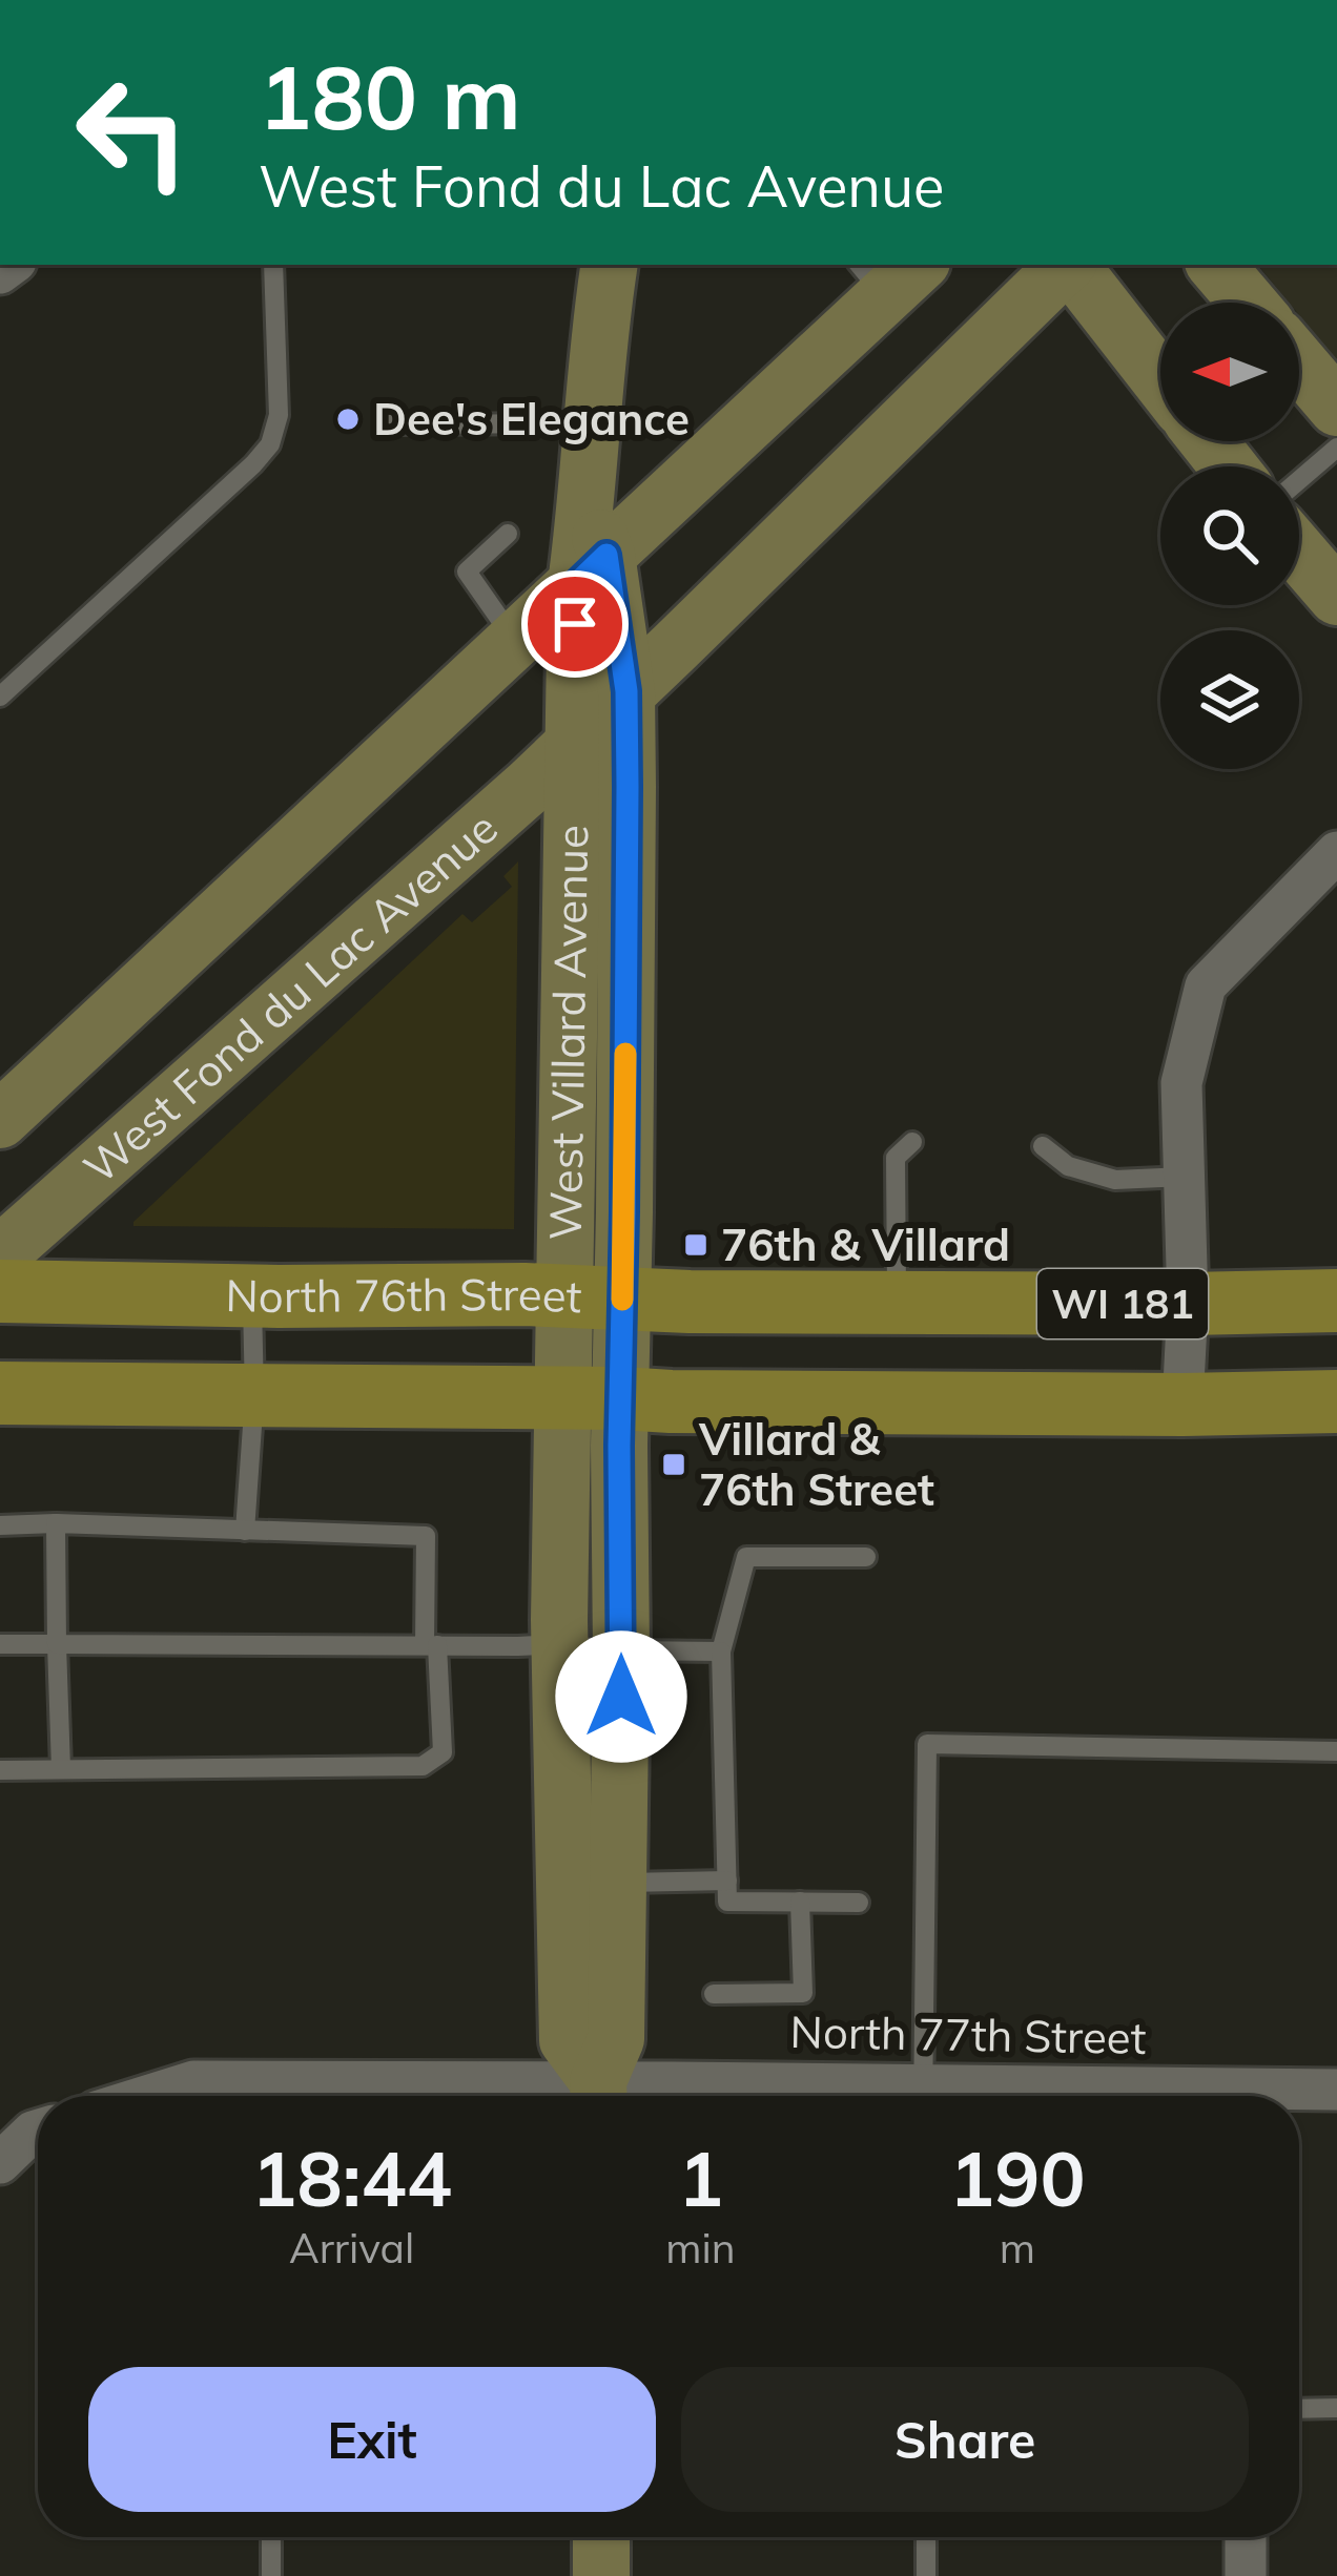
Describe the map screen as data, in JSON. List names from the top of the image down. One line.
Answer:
{"streets":{"main road":["North 76th Street","WI 181"],"street":["West Fond du Lac Avenue","West Villard Avenue","North 77th Street"]},"crossings":[["West Fond du Lac Avenue","West Villard Avenue"],["West Villard Avenue","North 76th Street"],["West Villard Avenue","WI 181"]],"places":{"other":["Dee's Elegance"],"transit":["76th & Villard","Villard & 76th Street"]},"north":"left","page":{"turn":["180 m","West Fond du Lac Avenue"],"eta":["18:44","Arrival","1","min","190","m"],"buttons":["Exit","Share"]}}
